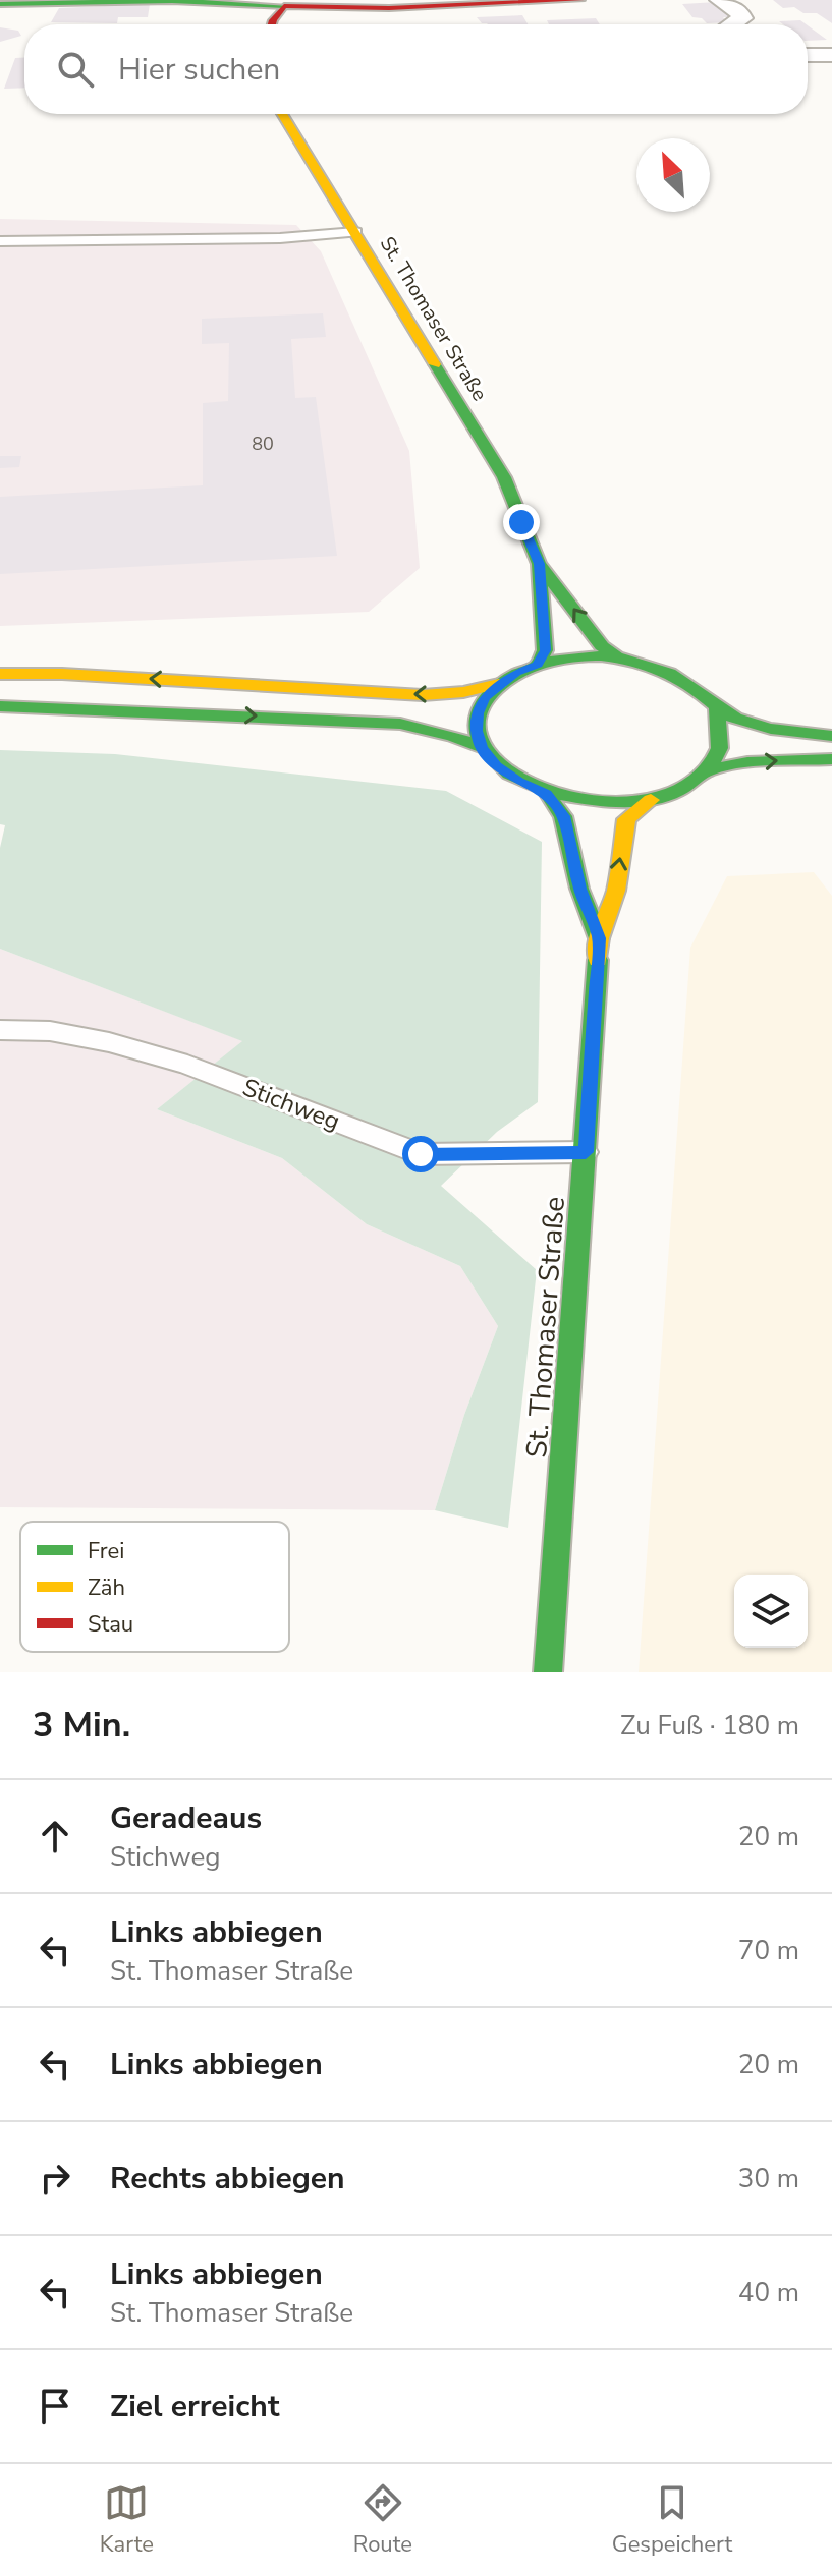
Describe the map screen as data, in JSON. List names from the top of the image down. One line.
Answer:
{"streets":{"main road":["St. Thomaser Straße"],"lane":["Stichweg"]},"crossings":[["St. Thomaser Straße","Stichweg"]],"house_numbers":["80"],"legend":["Frei","Zäh","Stau"],"north":"top left","page":{"search":"Hier suchen","heading":["3 Min.","Zu Fuß · 180 m"],"list":[["Geradeaus","Stichweg","20 m"],["Links abbiegen","St. Thomaser Straße","70 m"],["Links abbiegen","20 m"],["Rechts abbiegen","30 m"],["Links abbiegen","St. Thomaser Straße","40 m"],"Ziel erreicht"],"nav":["Karte","Route","Gespeichert"]}}
